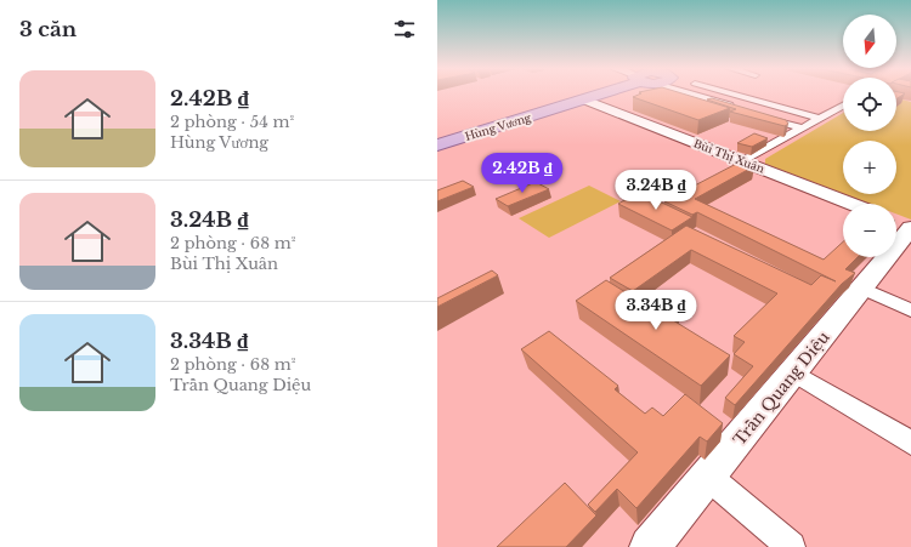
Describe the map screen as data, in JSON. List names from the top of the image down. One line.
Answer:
{"streets":{"main road":["Hùng Vương"],"street":["Bùi Thị Xuân","Trần Quang Diệu"]},"crossings":[["Hùng Vương","Bùi Thị Xuân"]],"north":"bottom","page":{"heading":"3 căn","map_buttons":["+","−"],"list":[{"name":"2.42B ₫","note":"2 phòng · 54 m² · Hùng Vương"},{"name":"3.24B ₫","note":"2 phòng · 68 m² · Bùi Thị Xuân"},{"name":"3.34B ₫","note":"2 phòng · 68 m² · Trần Quang Diệu"}],"price":["2.42B ₫","3.24B ₫","3.34B ₫"]}}
